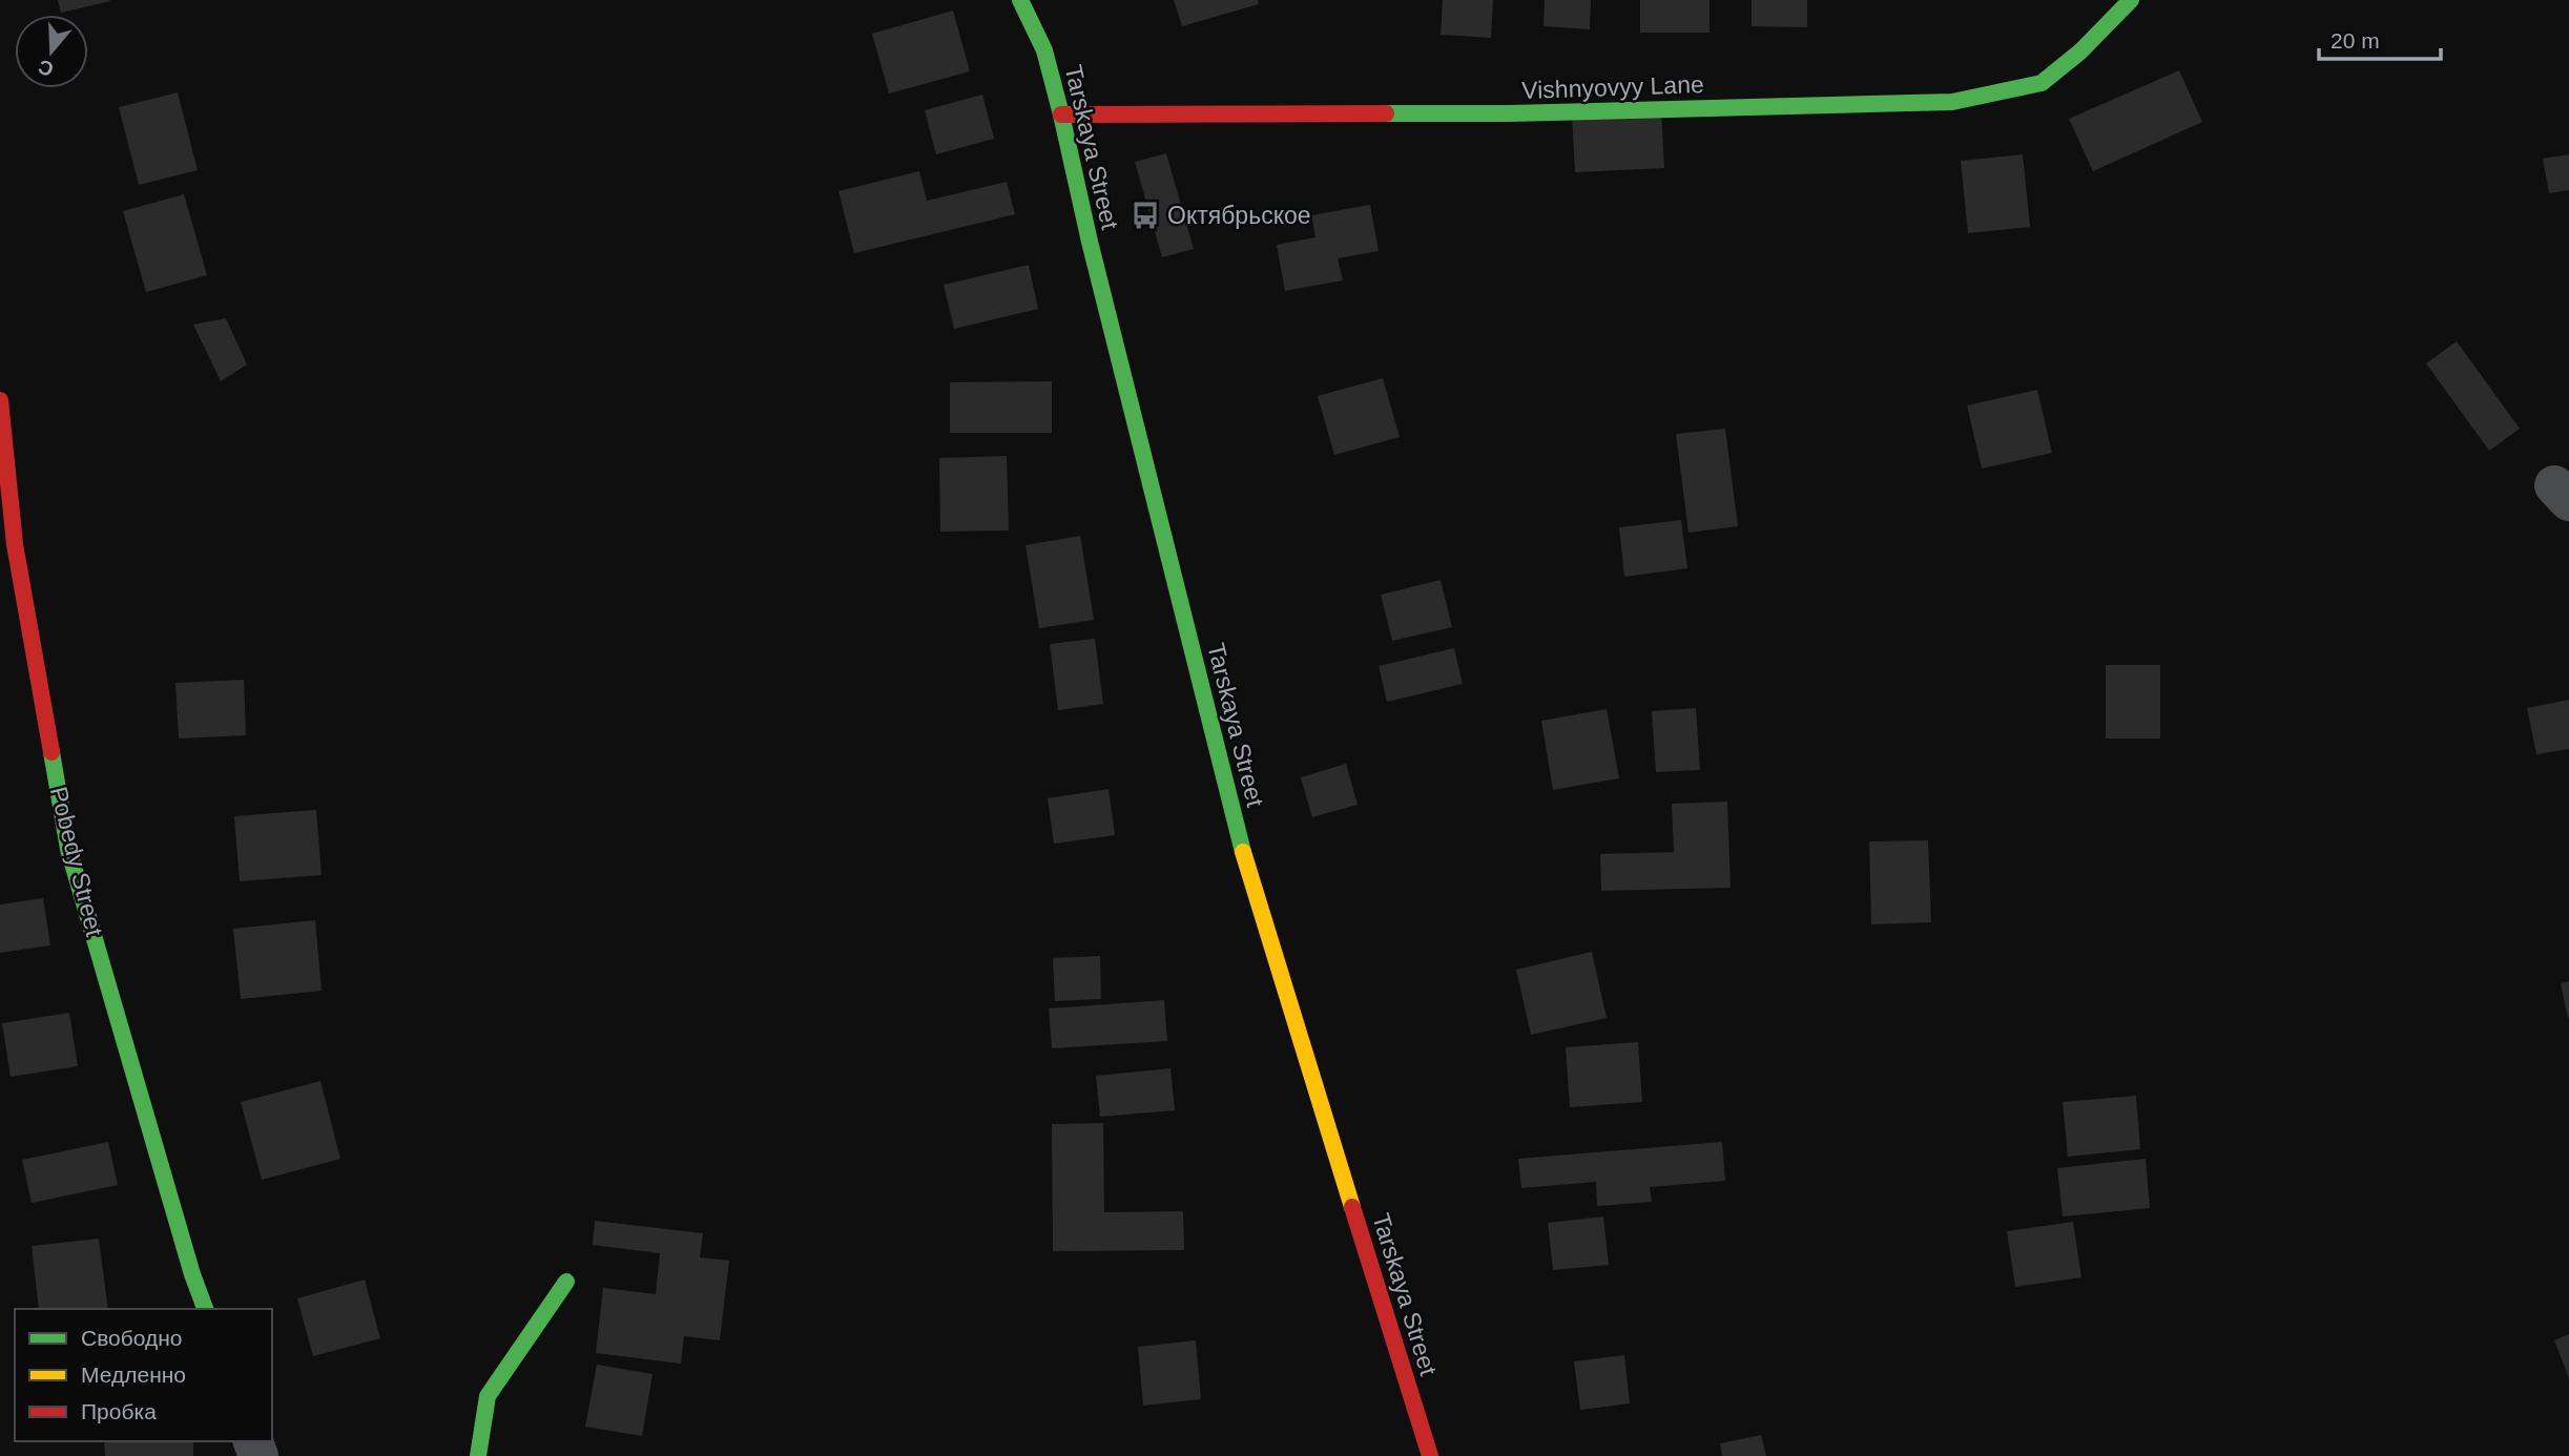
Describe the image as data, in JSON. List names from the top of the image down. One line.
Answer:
{"streets":{"street":["Vishnyovyy Lane","Tarskaya Street","Pobedy Street"]},"crossings":[["Vishnyovyy Lane","Tarskaya Street"]],"places":{"bus stop":["Октябрьское"]},"legend":["Свободно","Медленно","Пробка"],"scale_bar":"20 m","north":"bottom"}
